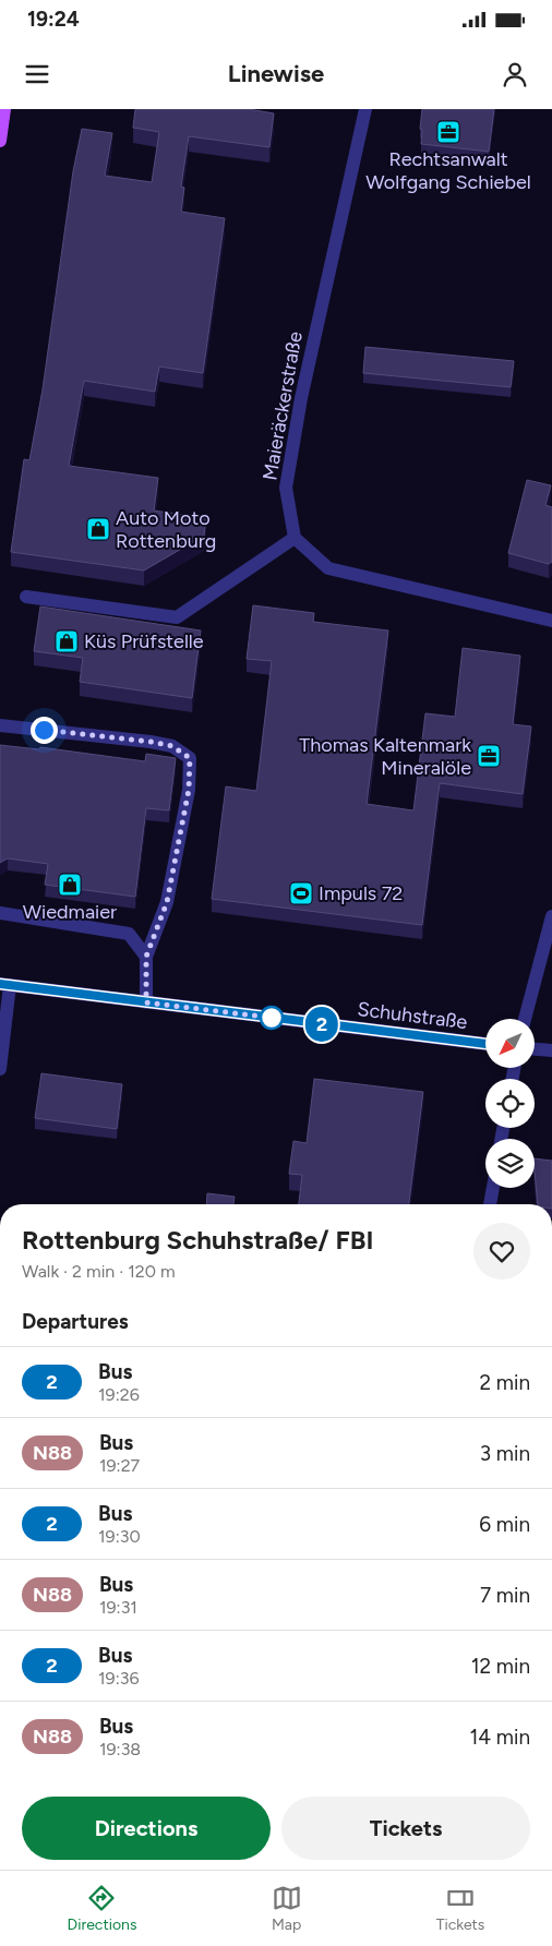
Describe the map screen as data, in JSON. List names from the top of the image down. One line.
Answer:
{"streets":{"street":["Maieräckerstraße","Schuhstraße"]},"places":{"office":["Rechtsanwalt Wolfgang Schiebel","Thomas Kaltenmark Mineralöle"],"shop":["Auto Moto Rottenburg","Küs Prüfstelle","Wiedmaier"],"sports":["Impuls 72"]},"lines":["bus line 2"],"north":"bottom left","page":{"status":"19:24","header":"Linewise","on_map":"2","heading":[["Rottenburg Schuhstraße/ FBI","Walk · 2 min · 120 m"],"Departures"],"list":[{"mark":"2","name":"Bus","note":"19:26","value":"2 min"},{"mark":"N88","name":"Bus","note":"19:27","value":"3 min"},{"mark":"2","name":"Bus","note":"19:30","value":"6 min"},{"mark":"N88","name":"Bus","note":"19:31","value":"7 min"},{"mark":"2","name":"Bus","note":"19:36","value":"12 min"},{"mark":"N88","name":"Bus","note":"19:38","value":"14 min"}],"buttons":["Directions","Tickets"],"tabs":["Directions","Map","Tickets"]}}
